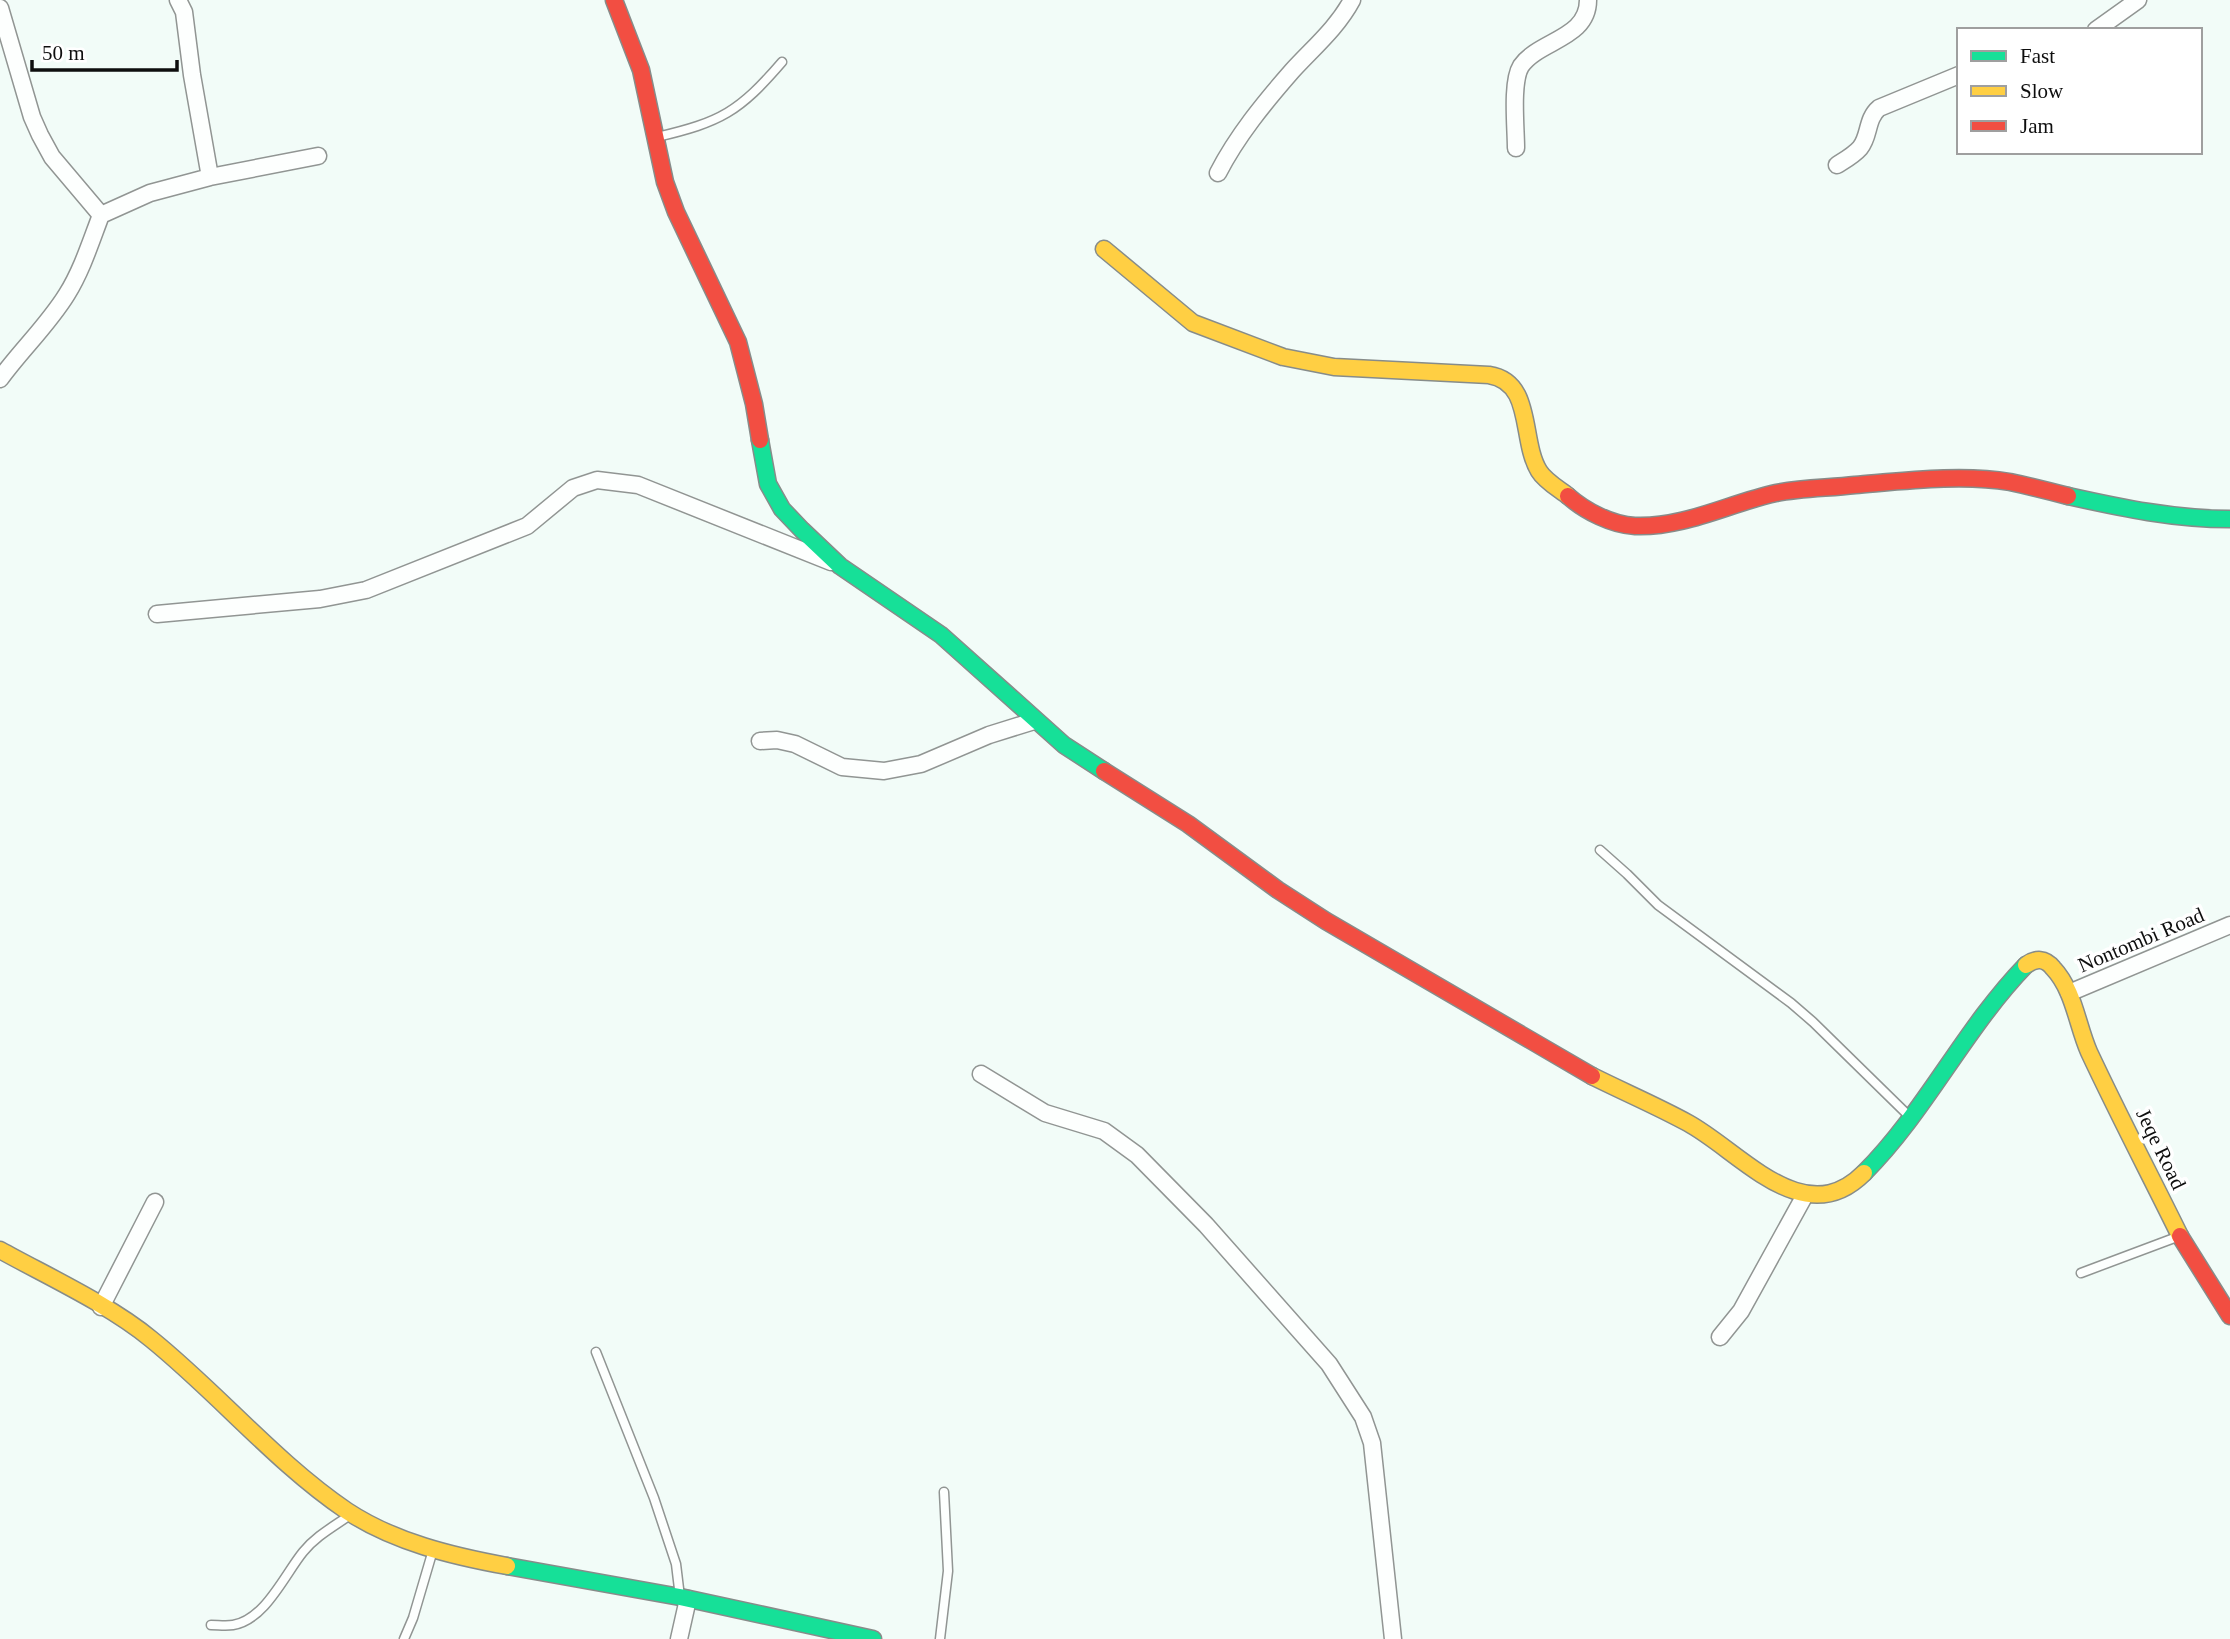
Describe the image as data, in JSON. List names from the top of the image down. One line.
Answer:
{"streets":{"street":["Nontombi Road","Jeqe Road"]},"crossings":[["Nontombi Road","Jeqe Road"]],"legend":["Fast","Slow","Jam"],"scale_bar":"50 m"}
